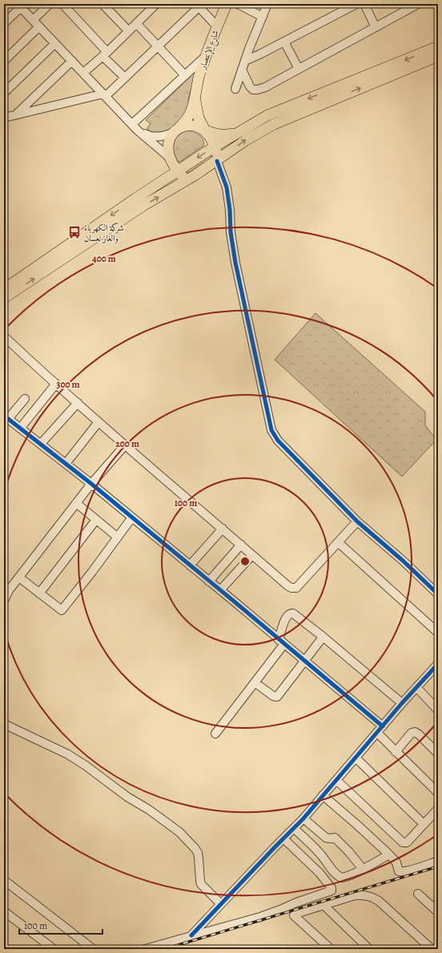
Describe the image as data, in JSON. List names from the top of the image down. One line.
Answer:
{"streets":{"main road":["شارع الإنتصار"]},"places":{"bus stop":["شركة الكهرباء والغاز نعسان"]},"scale_bar":"100 m","rings":["400 m","300 m","200 m","100 m"]}
